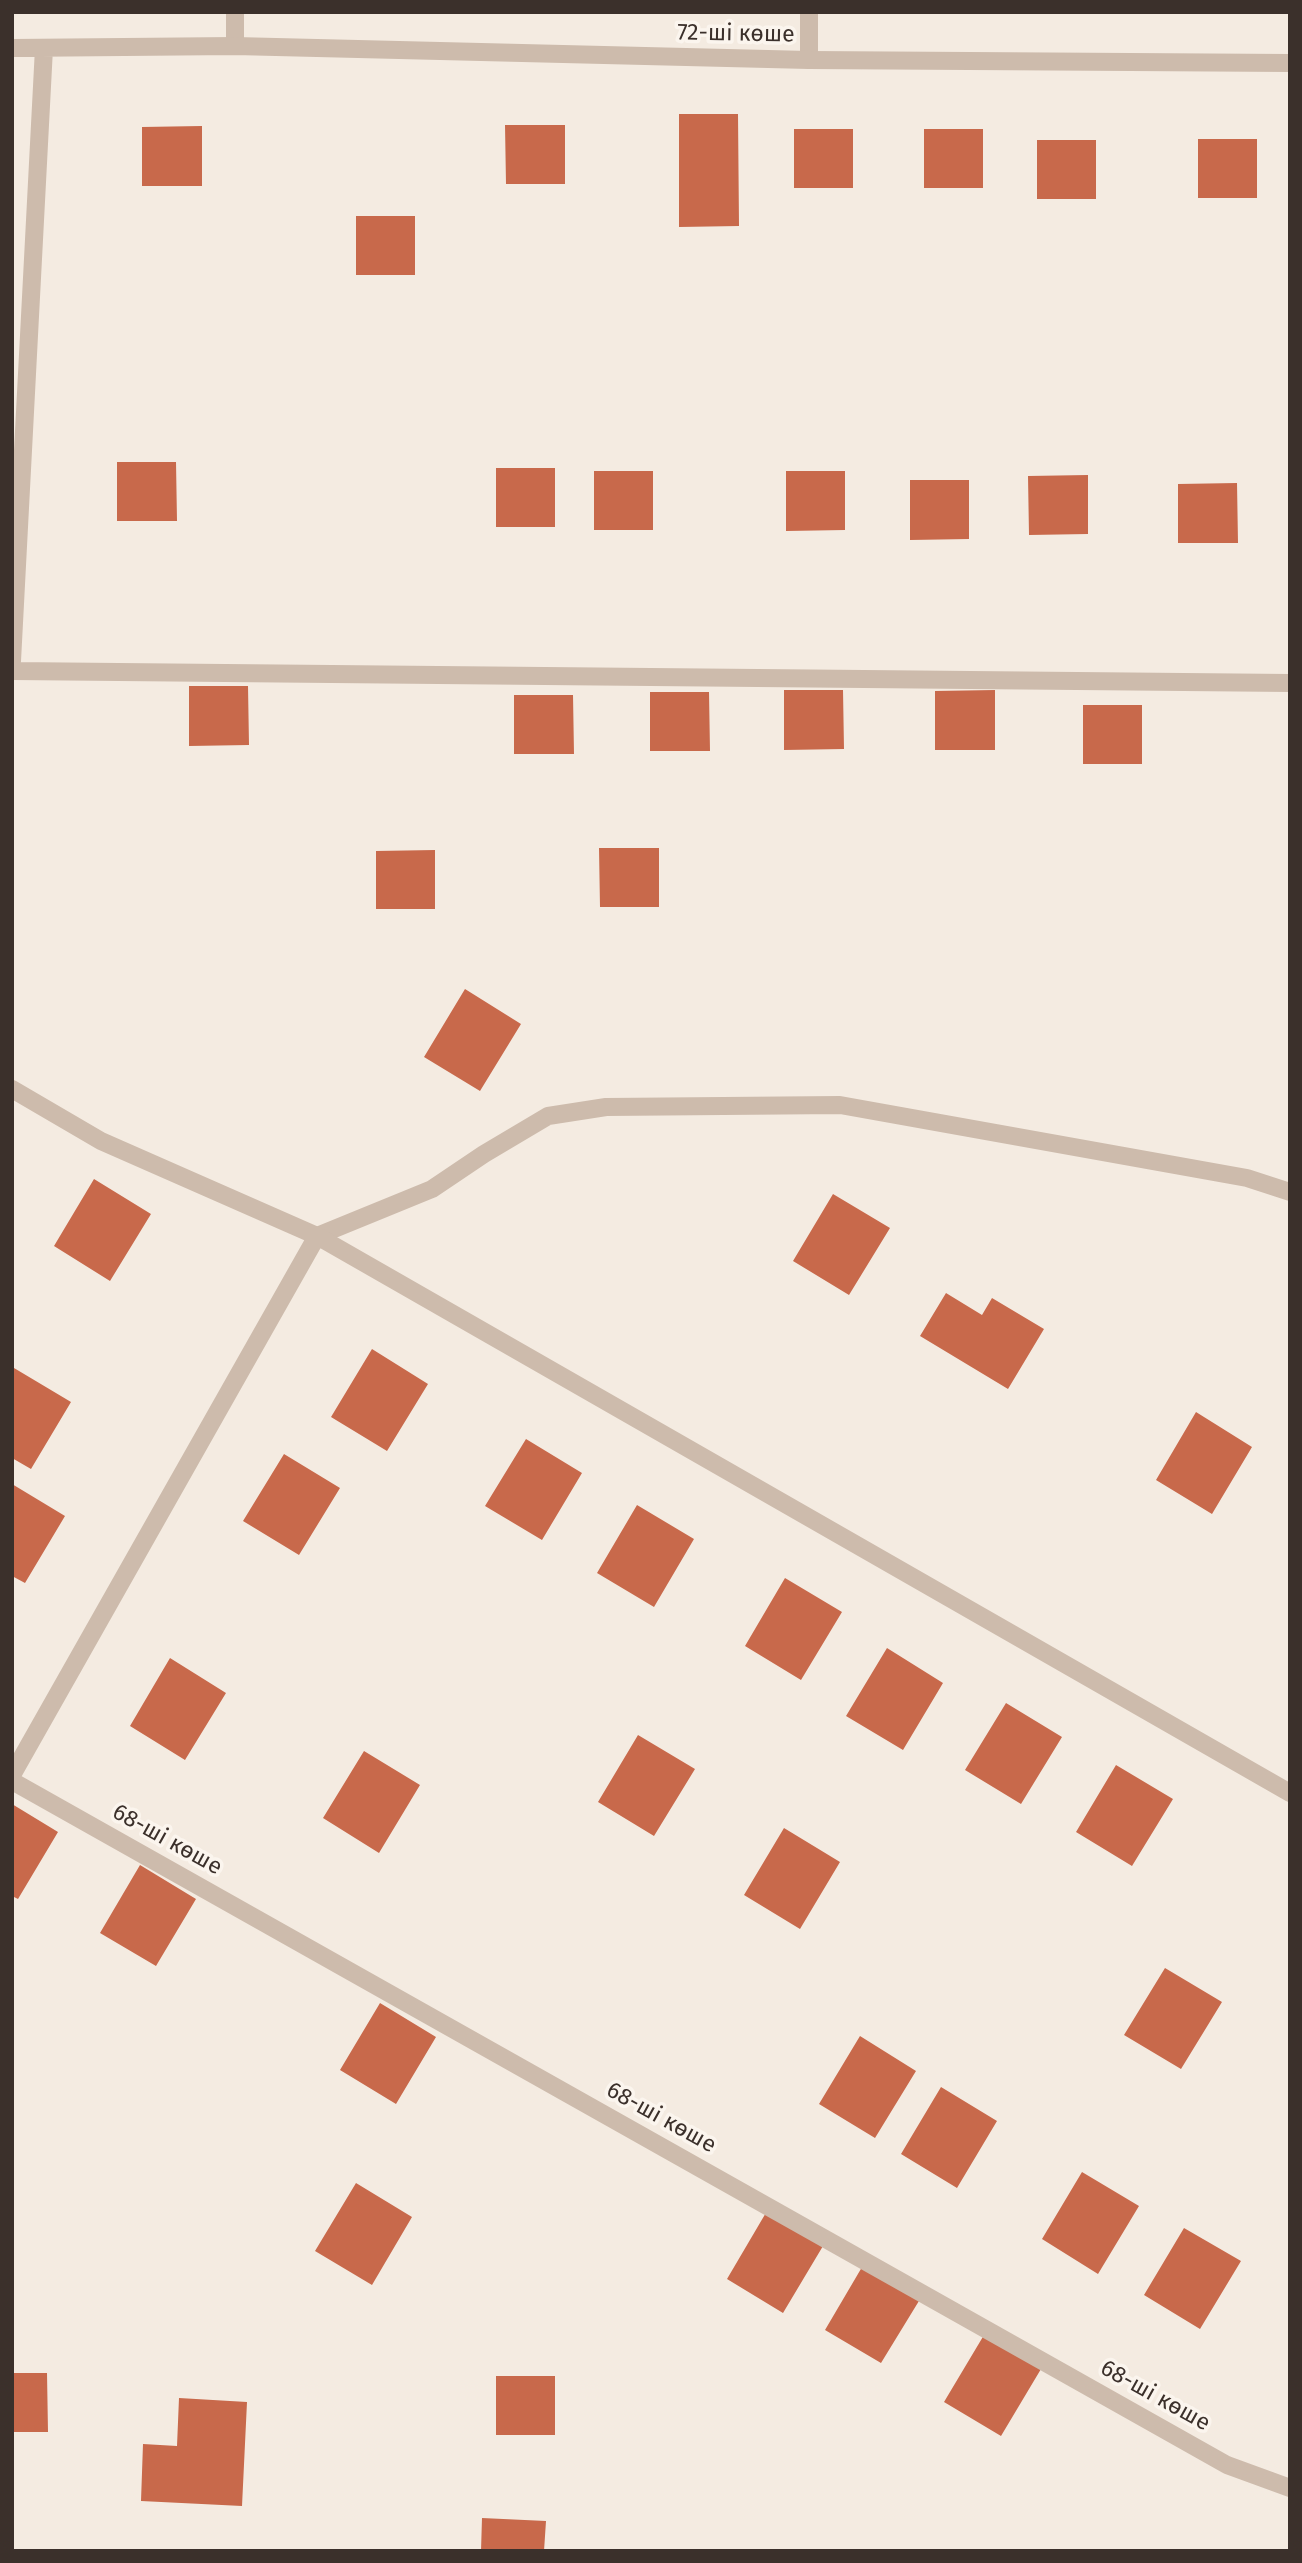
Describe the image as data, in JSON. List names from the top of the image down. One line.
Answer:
{"streets":{"street":["72-ші көше","68-ші көше"]}}
